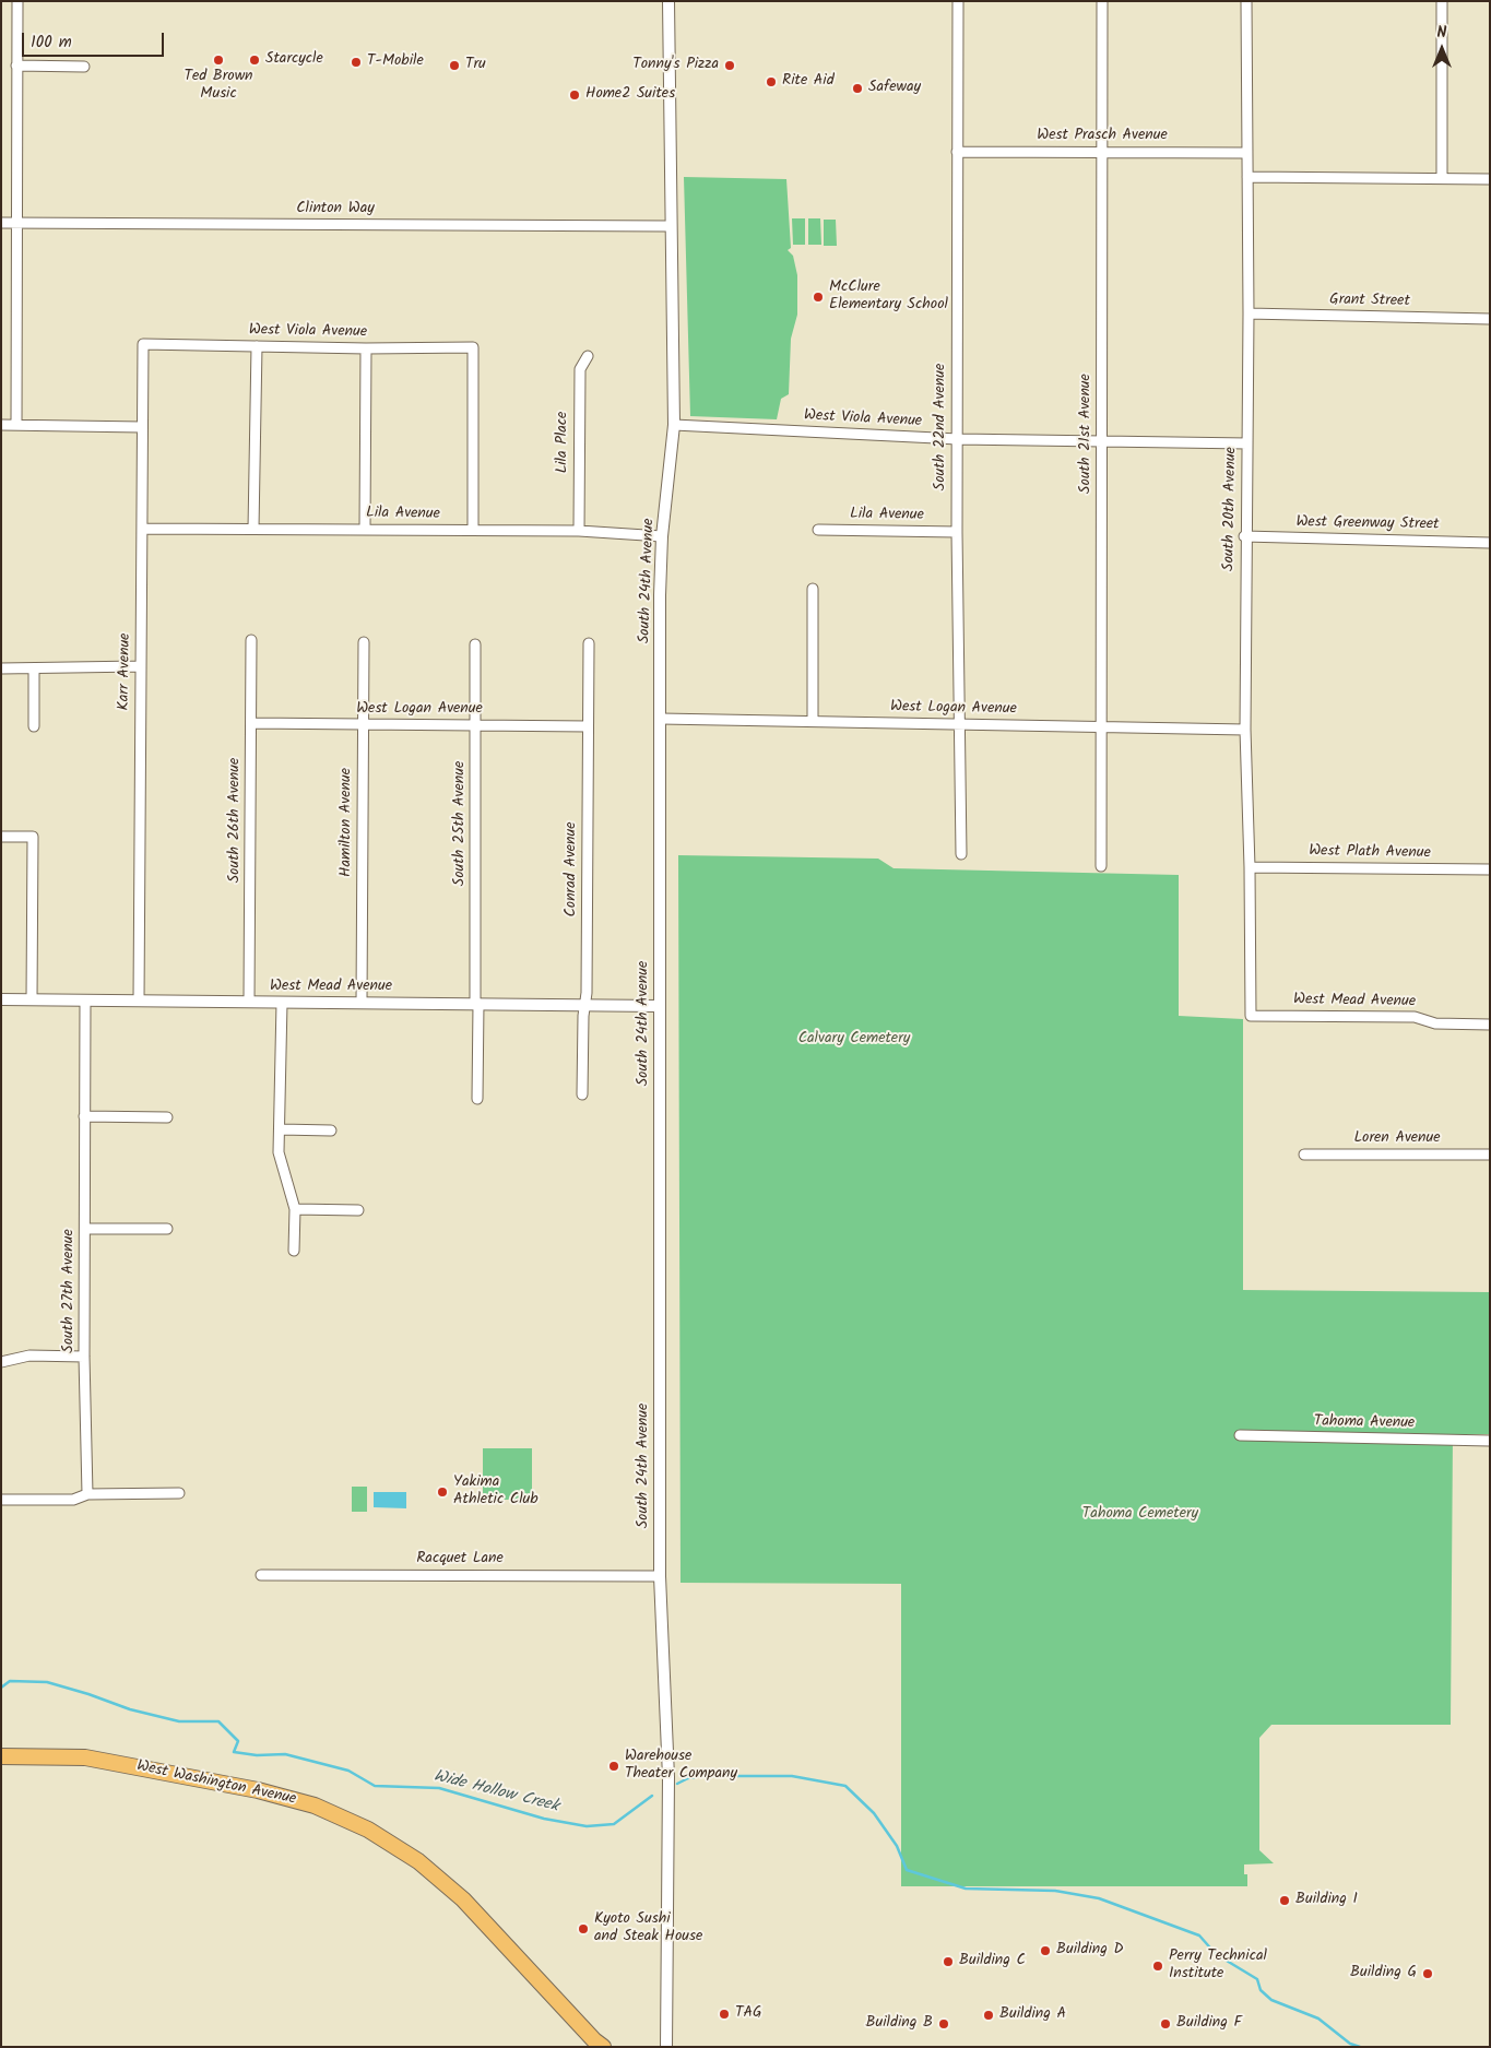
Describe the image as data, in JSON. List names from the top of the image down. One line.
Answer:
{"streets":{"main road":["West Washington Avenue"],"street":["West Prasch Avenue","Clinton Way","Grant Street","West Viola Avenue","South 22nd Avenue","South 21st Avenue","Lila Place","South 20th Avenue","Lila Avenue","West Greenway Street","South 24th Avenue","Karr Avenue","West Logan Avenue","South 26th Avenue","Hamilton Avenue","South 25th Avenue","West Plath Avenue","Conrad Avenue","West Mead Avenue","Loren Avenue","South 27th Avenue","Tahoma Avenue","Racquet Lane"]},"crossings":[["West Prasch Avenue","South 22nd Avenue"],["West Prasch Avenue","South 21st Avenue"],["West Prasch Avenue","South 20th Avenue"],["Clinton Way","South 24th Avenue"],["Grant Street","South 20th Avenue"],["West Viola Avenue","South 22nd Avenue"],["West Viola Avenue","South 21st Avenue"],["West Viola Avenue","South 20th Avenue"],["West Viola Avenue","Lila Avenue"],["West Viola Avenue","South 24th Avenue"],["West Viola Avenue","Karr Avenue"],["South 22nd Avenue","Lila Avenue"],["South 22nd Avenue","West Logan Avenue"],["South 21st Avenue","West Logan Avenue"],["Lila Place","Lila Avenue"],["South 20th Avenue","West Greenway Street"],["South 20th Avenue","West Logan Avenue"],["South 20th Avenue","West Plath Avenue"],["South 20th Avenue","West Mead Avenue"],["Lila Avenue","South 24th Avenue"],["Lila Avenue","Karr Avenue"],["South 24th Avenue","West Logan Avenue"],["South 24th Avenue","West Mead Avenue"],["South 24th Avenue","Racquet Lane"],["Karr Avenue","West Mead Avenue"],["West Logan Avenue","South 26th Avenue"],["West Logan Avenue","Hamilton Avenue"],["West Logan Avenue","South 25th Avenue"],["West Logan Avenue","Conrad Avenue"],["South 26th Avenue","West Mead Avenue"],["Hamilton Avenue","West Mead Avenue"],["South 25th Avenue","West Mead Avenue"],["Conrad Avenue","West Mead Avenue"],["West Mead Avenue","South 27th Avenue"]],"water":["Wide Hollow Creek"],"parks":["Calvary Cemetery","Tahoma Cemetery"],"places":["Ted Brown Music","Starcycle","T-Mobile","Tru","Tonny's Pizza","Rite Aid","Safeway","Home2 Suites","McClure Elementary School","Yakima Athletic Club","Warehouse Theater Company","Building I","Kyoto Sushi and Steak House","Building D","Building C","Perry Technical Institute","Building G","TAG","Building A","Building B","Building F"],"scale_bar":"100 m","north":"top"}
